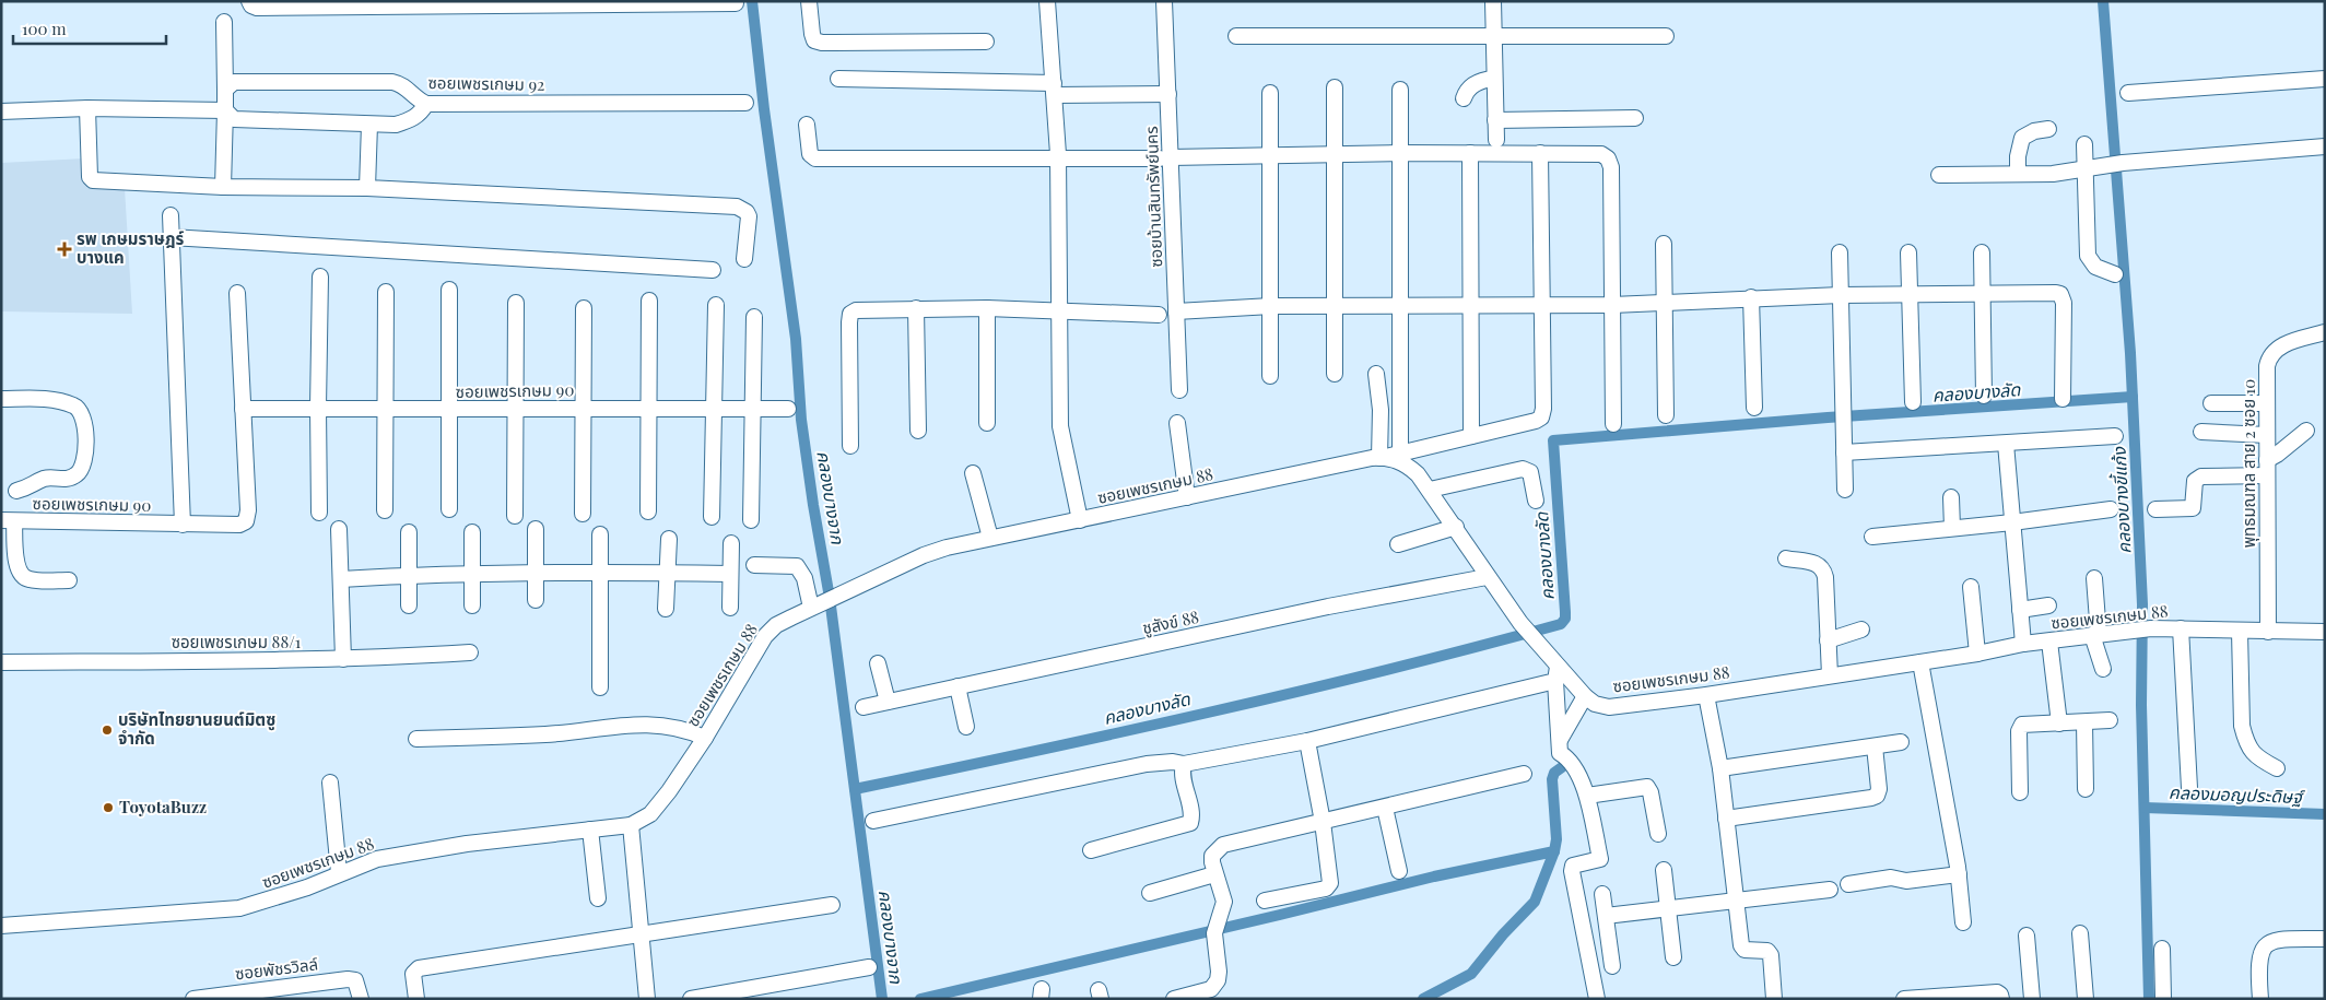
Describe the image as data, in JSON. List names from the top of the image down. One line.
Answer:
{"streets":{"street":["ซอยเพชรเกษม 92","ซอยบ้านสินทรัพย์นคร","ซอยเพชรเกษม 90","พุทธมณฑล สาย 2 ซอย 10","ซอยเพชรเกษม 88","ชูสังข์ 88","ซอยเพชรเกษม 88/1","ซอยพัชรวิลล์"]},"crossings":[["พุทธมณฑล สาย 2 ซอย 10","ซอยเพชรเกษม 88"],["ซอยเพชรเกษม 88","ชูสังข์ 88"]],"water":["คลองบางลัด","คลองบางจาก","คลองบางขี้แก้ง","คลองมอญประดิษฐ์"],"places":{"health":["รพ เกษมราษฎร์ บางแค"],"other":["บริษัทไทยยานยนต์มิตซู จำกัด","ToyotaBuzz"]},"scale_bar":"100 m"}
